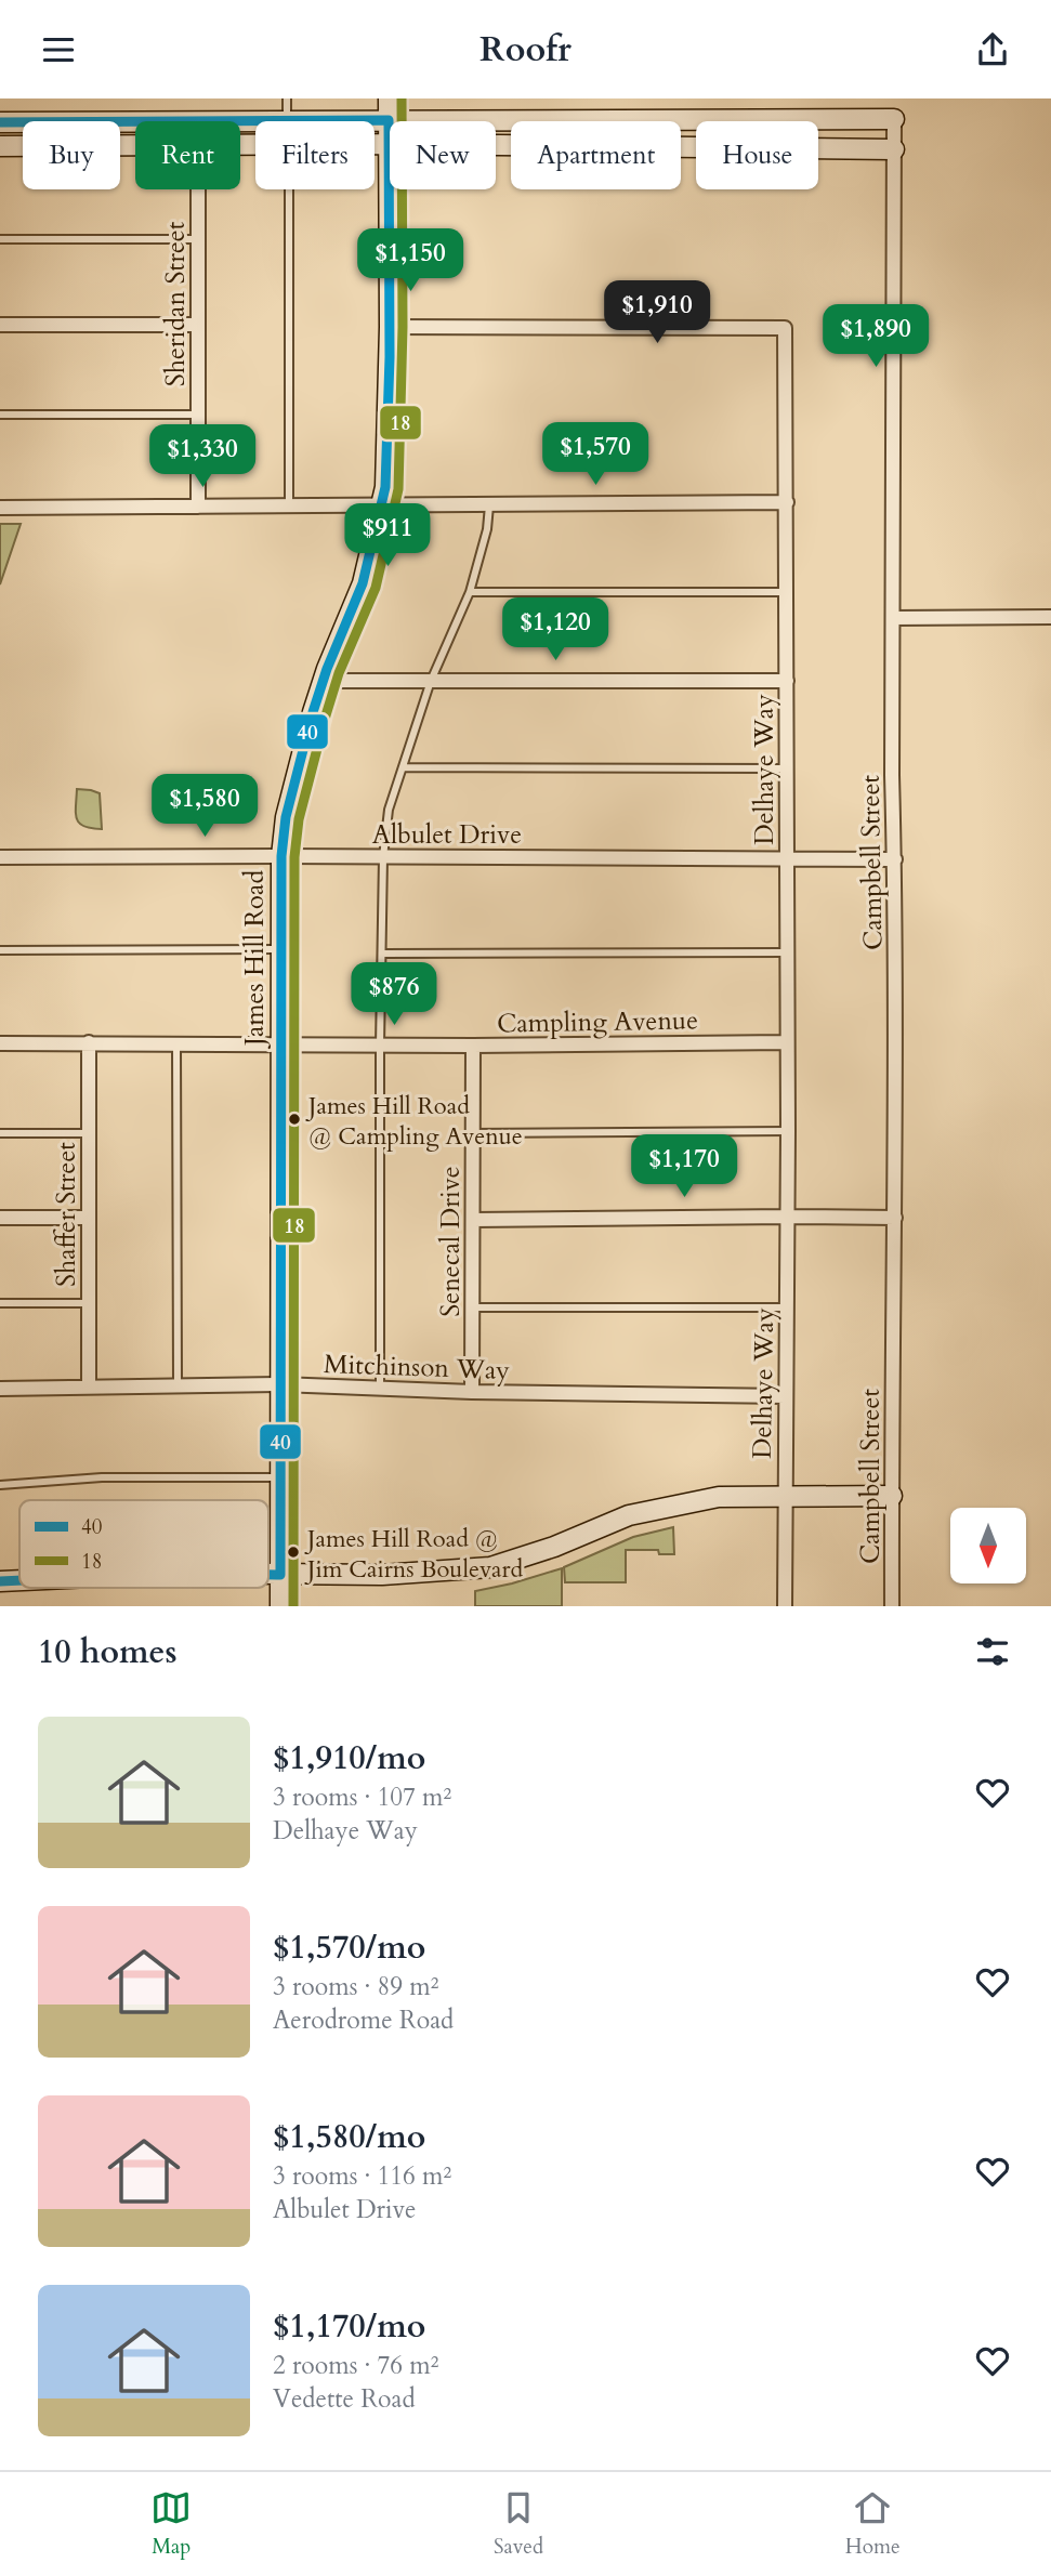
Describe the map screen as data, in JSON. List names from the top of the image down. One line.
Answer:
{"streets":{"street":["Sheridan Street","Delhaye Way","Albulet Drive","Campbell Street","James Hill Road","Campling Avenue","Shaffer Street","Senecal Drive","Mitchinson Way"]},"crossings":[["Delhaye Way","Albulet Drive"],["Delhaye Way","James Hill Road"],["Delhaye Way","Campling Avenue"],["Delhaye Way","Mitchinson Way"],["Albulet Drive","Campbell Street"],["Albulet Drive","James Hill Road"],["James Hill Road","Campling Avenue"],["James Hill Road","Mitchinson Way"],["Campling Avenue","Shaffer Street"],["Campling Avenue","Senecal Drive"],["Shaffer Street","Mitchinson Way"],["Senecal Drive","Mitchinson Way"]],"places":["James Hill Road @ Campling Avenue","James Hill Road @ Jim Cairns Boulevard"],"lines":["transit line 18","transit line 40"],"legend":["40","18"],"north":"bottom","page":{"header":"Roofr","chip":["Buy","Rent","Filters","New","Apartment","House"],"price":["$1,150","$1,910","$1,890","$1,570","$1,330","$911","$1,120","$1,580","$876","$1,170"],"heading":"10 homes","list":[{"name":"$1,910/mo","note":"3 rooms · 107 m² · Delhaye Way"},{"name":"$1,570/mo","note":"3 rooms · 89 m² · Aerodrome Road"},{"name":"$1,580/mo","note":"3 rooms · 116 m² · Albulet Drive"},{"name":"$1,170/mo","note":"2 rooms · 76 m² · Vedette Road"}],"tabs":["Map","Saved","Home"]}}
